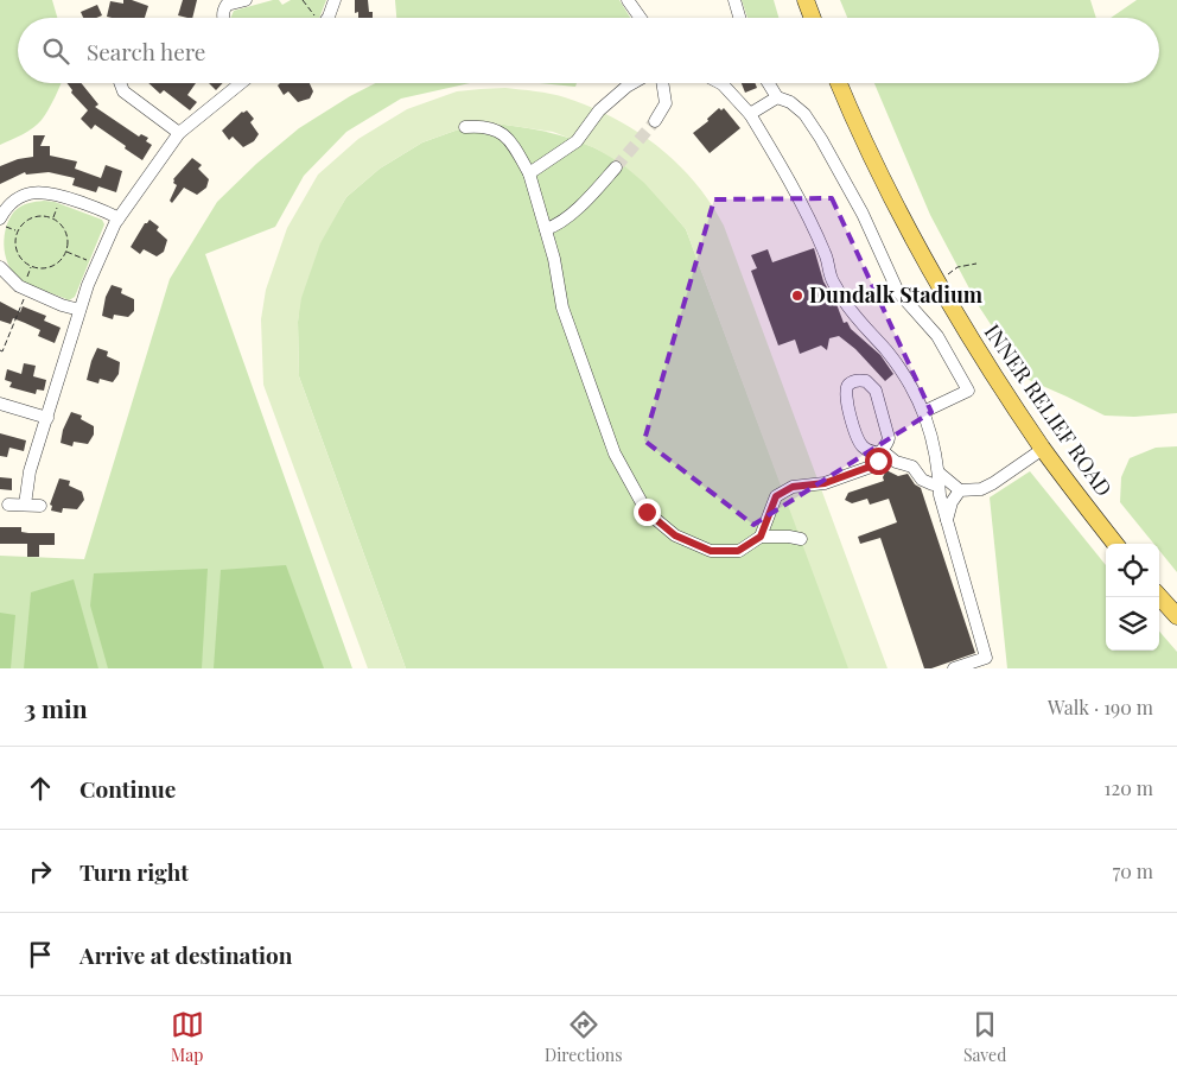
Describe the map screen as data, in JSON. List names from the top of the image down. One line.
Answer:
{"streets":{"main road":["INNER RELIEF ROAD"]},"places":["Dundalk Stadium"],"page":{"search":"Search here","heading":["3 min","Walk · 190 m"],"list":[["Continue","120 m"],["Turn right","70 m"],"Arrive at destination"],"nav":["Map","Directions","Saved"]}}
